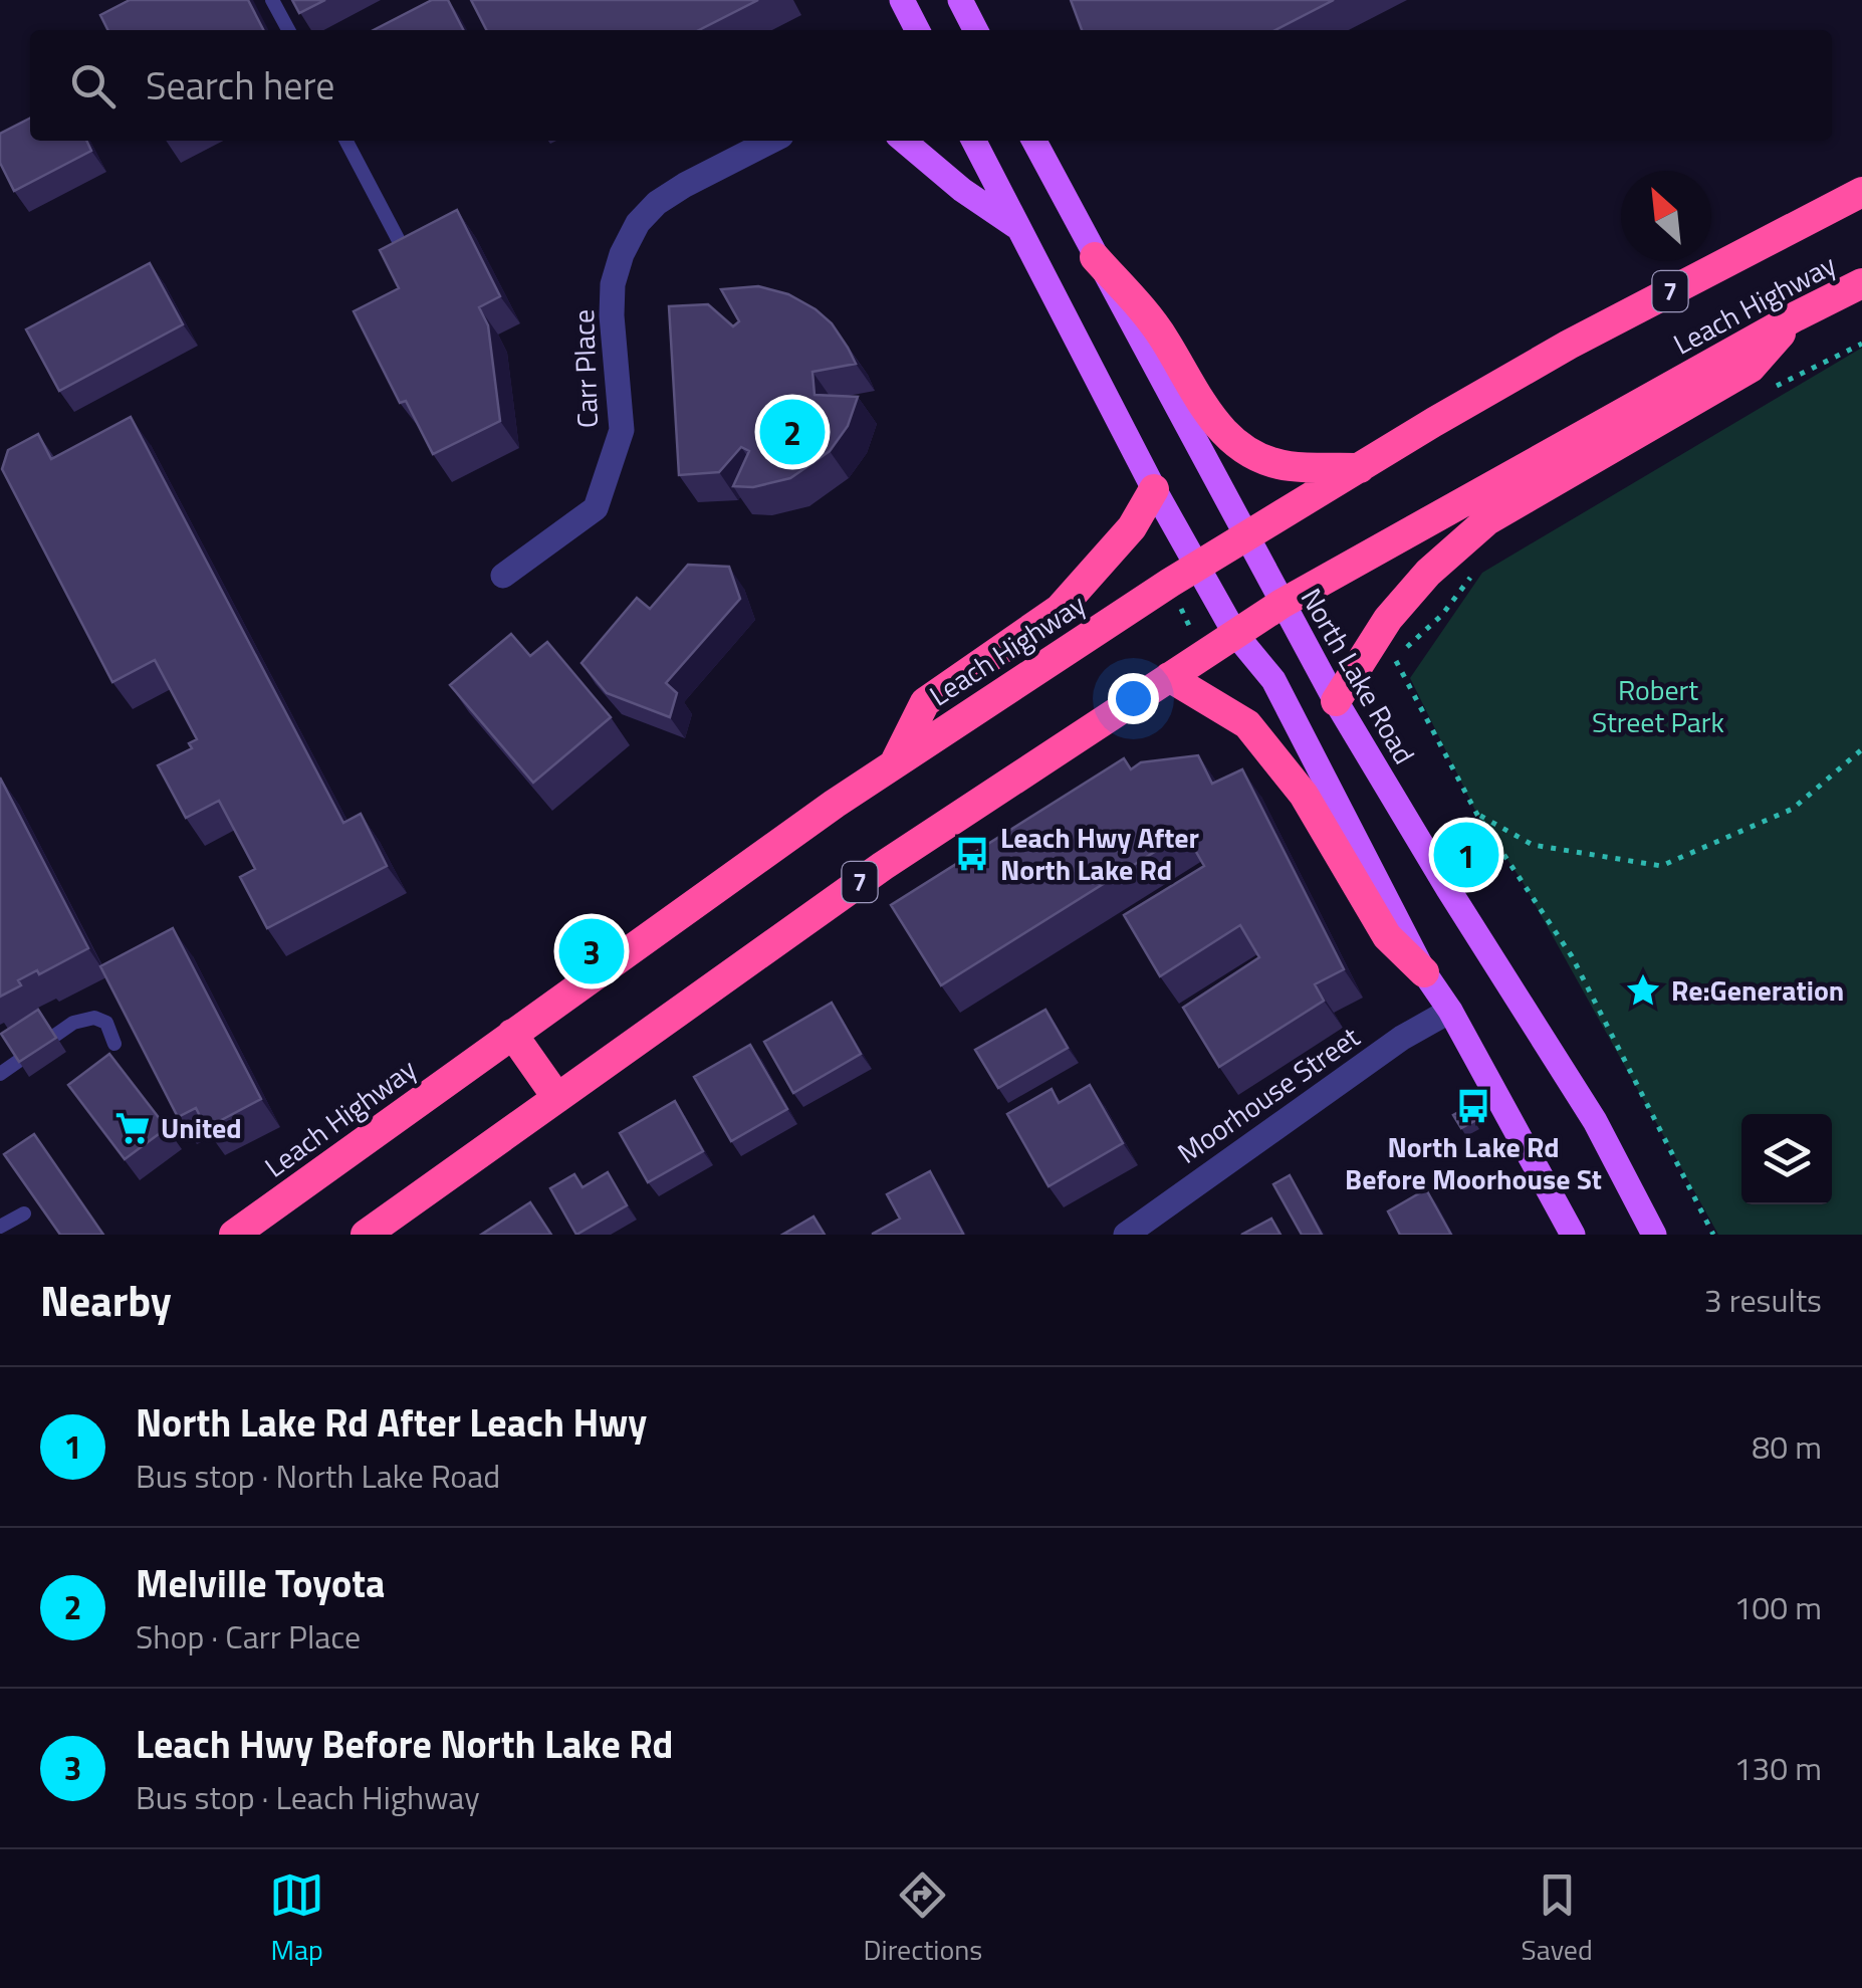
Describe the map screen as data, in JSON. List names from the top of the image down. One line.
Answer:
{"streets":{"highway":["7","Leach Highway"],"main road":["North Lake Road"],"street":["Carr Place","Moorhouse Street"]},"crossings":[["Leach Highway","North Lake Road"]],"parks":["Robert Street Park"],"places":{"bus stop":["Leach Hwy After North Lake Rd","North Lake Rd Before Moorhouse St"],"place":["Re:Generation"],"supermarket":["United"]},"north":"top left","page":{"search":"Search here","pins":["2","1","3"],"heading":["Nearby","3 results"],"list":[{"mark":"1","name":"North Lake Rd After Leach Hwy","note":"Bus stop · North Lake Road","value":"80 m"},{"mark":"2","name":"Melville Toyota","note":"Shop · Carr Place","value":"100 m"},{"mark":"3","name":"Leach Hwy Before North Lake Rd","note":"Bus stop · Leach Highway","value":"130 m"}],"nav":["Map","Directions","Saved"]}}
